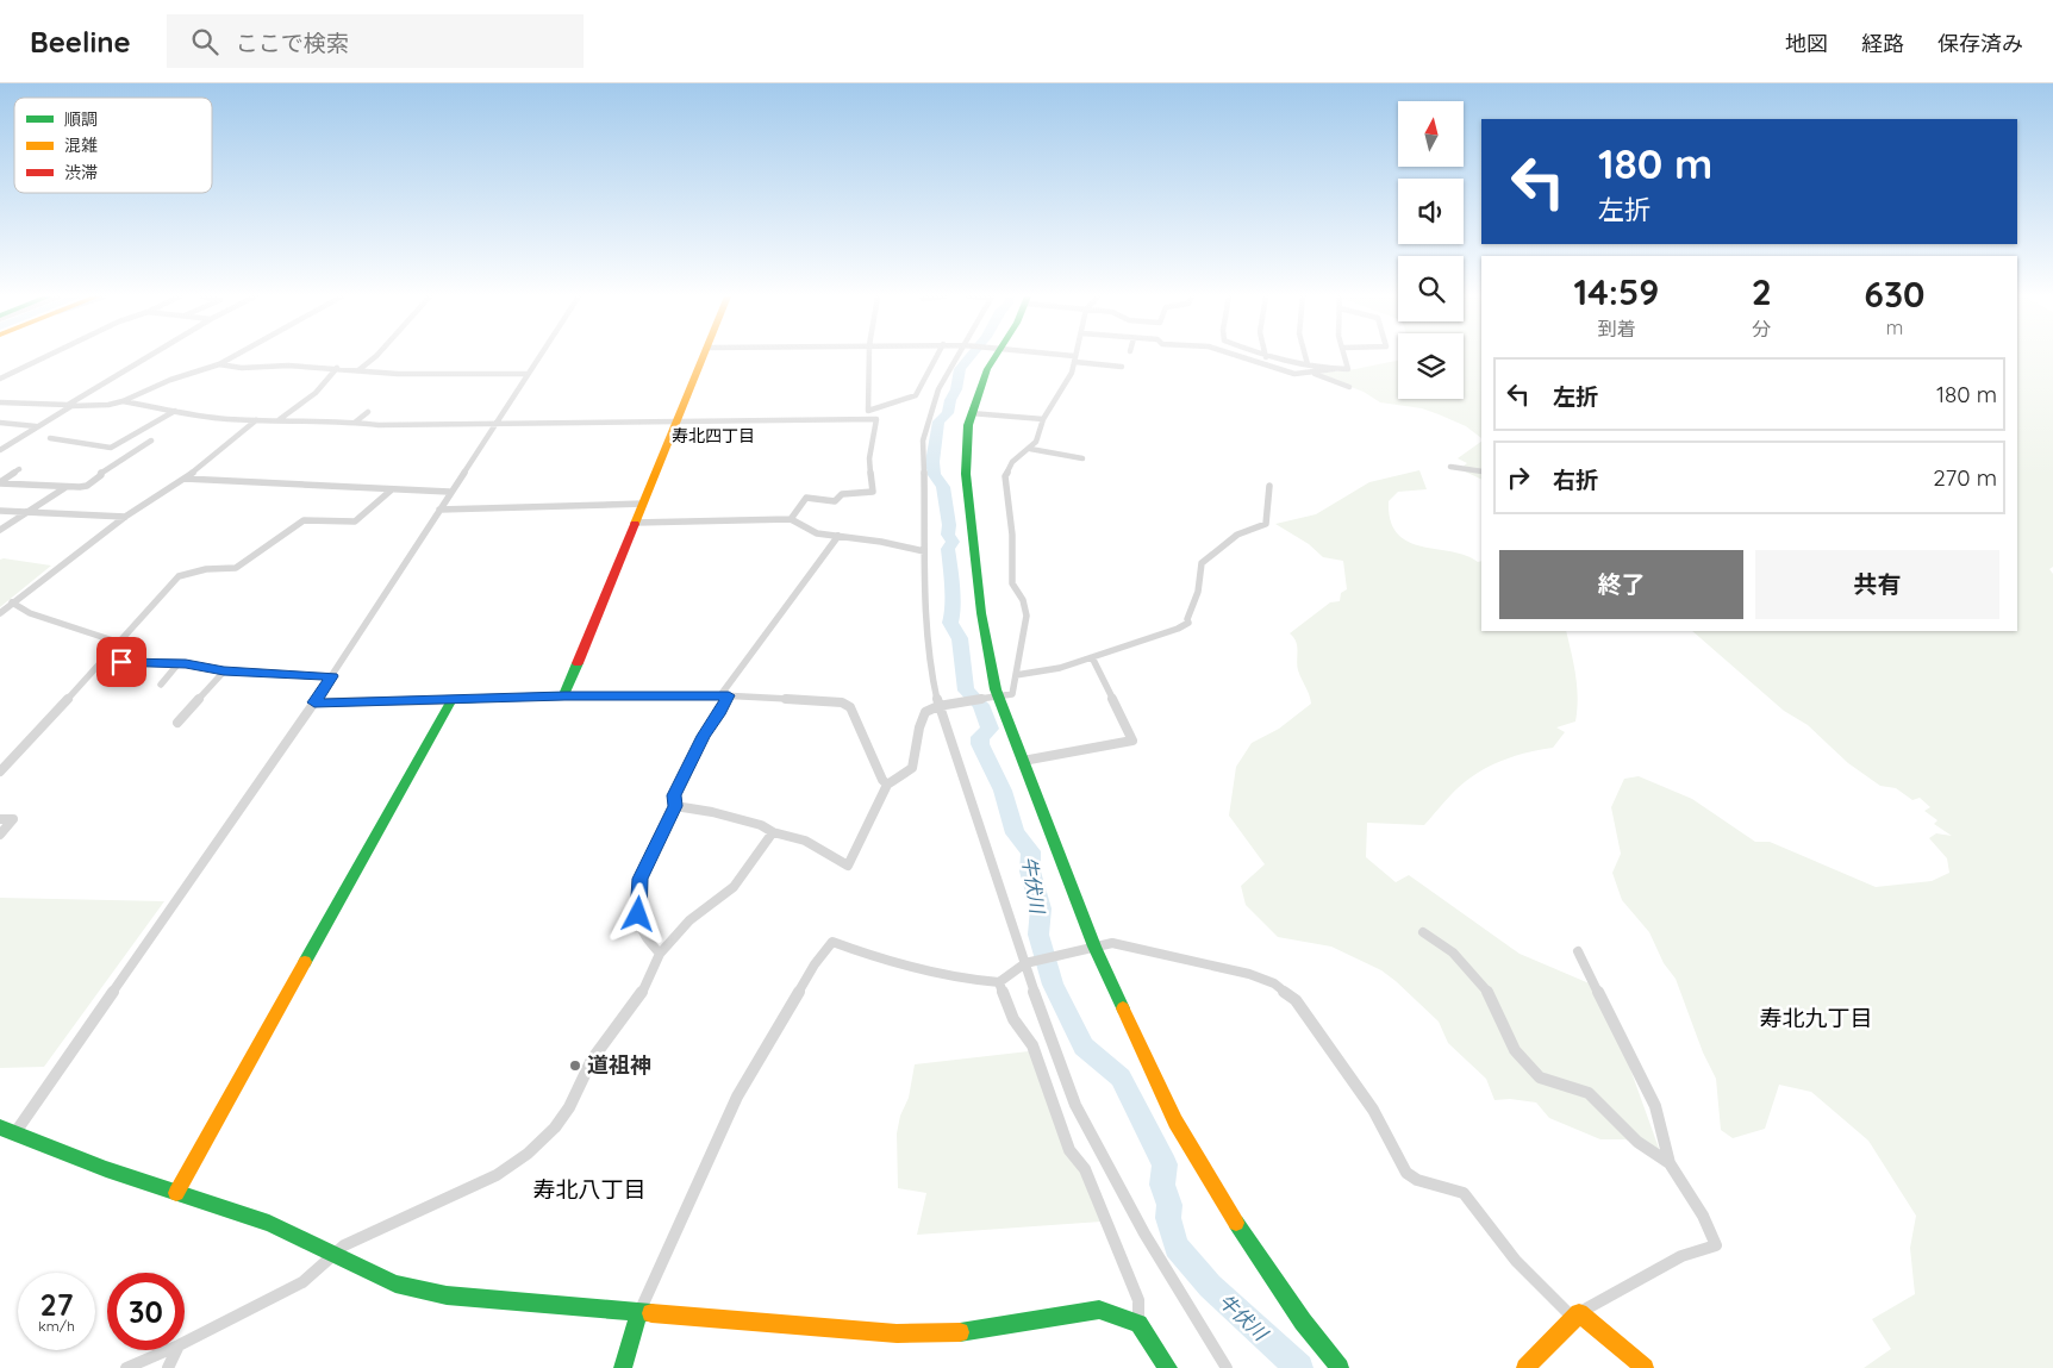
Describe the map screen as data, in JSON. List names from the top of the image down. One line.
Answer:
{"districts":["寿北四丁目","寿北九丁目","寿北八丁目"],"water":["牛伏川"],"places":["道祖神"],"legend":["順調","混雑","渋滞"],"north":"top","page":{"header":"Beeline","search":"ここで検索","nav":["地図","経路","保存済み"],"turn":["180 m","左折"],"eta":["14:59","到着","2","分","630","m"],"list":[{"name":"左折","value":"180 m"},{"name":"右折","value":"270 m"}],"buttons":["終了","共有"],"speed":"27 km/h","limit":"30"}}
